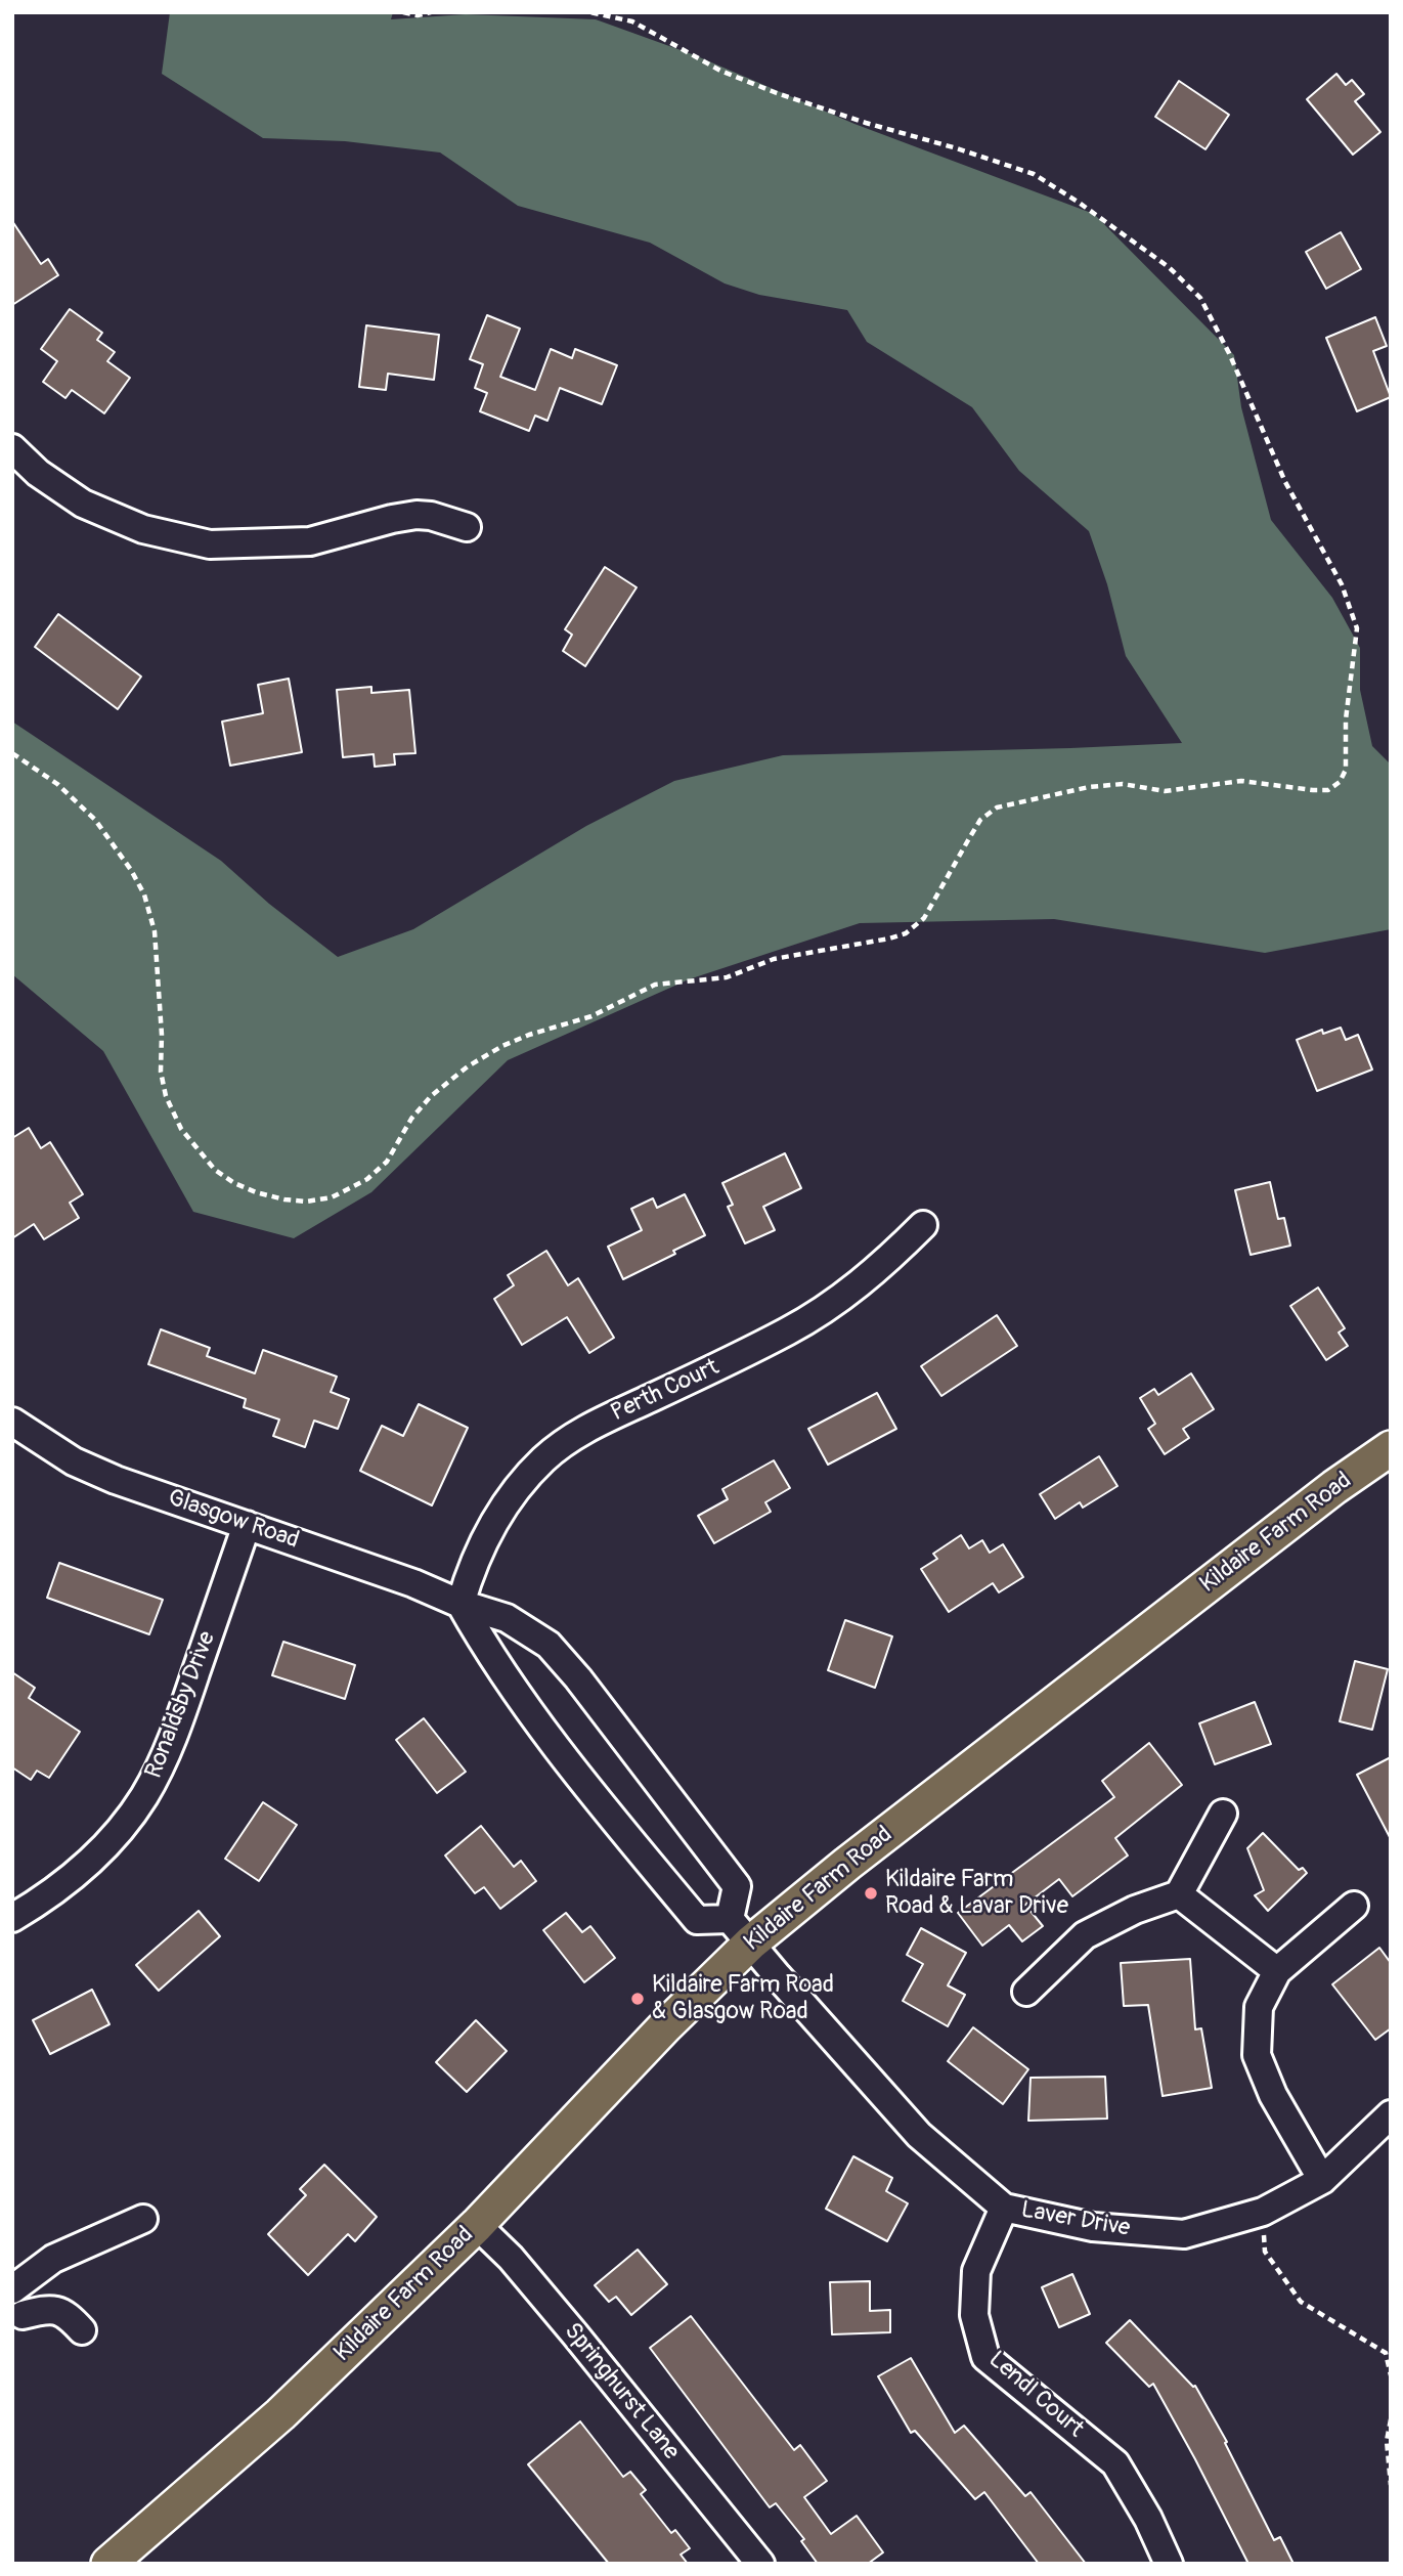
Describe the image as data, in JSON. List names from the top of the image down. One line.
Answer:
{"streets":{"main road":["Kildaire Farm Road"],"street":["Perth Court","Glasgow Road","Ronaldsby Drive","Laver Drive","Springhurst Lane","Lendl Court"]},"crossings":[["Perth Court","Glasgow Road"],["Glasgow Road","Kildaire Farm Road"],["Glasgow Road","Ronaldsby Drive"],["Glasgow Road","Laver Drive"],["Kildaire Farm Road","Laver Drive"],["Kildaire Farm Road","Springhurst Lane"],["Laver Drive","Lendl Court"]],"places":["Kildaire Farm Road & Lavar Drive","Kildaire Farm Road & Glasgow Road"]}
